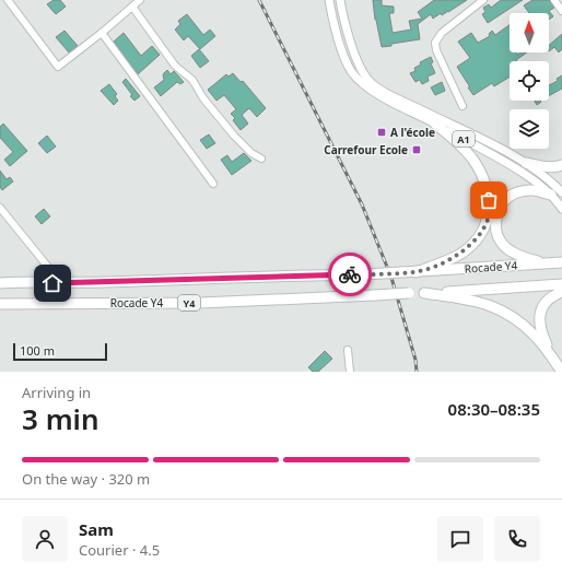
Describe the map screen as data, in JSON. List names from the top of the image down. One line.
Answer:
{"streets":{"highway":["Rocade Y4","Y4"],"main road":["A1"]},"places":{"transit":["A l'école","Carrefour Ecole"]},"scale_bar":"100 m","north":"top","page":{"scale":"100 m","heading":["3 min","Arriving in","08:30–08:35"],"panel":["Sam","Courier · 4.5"],"bar":"On the way · 320 m"}}
